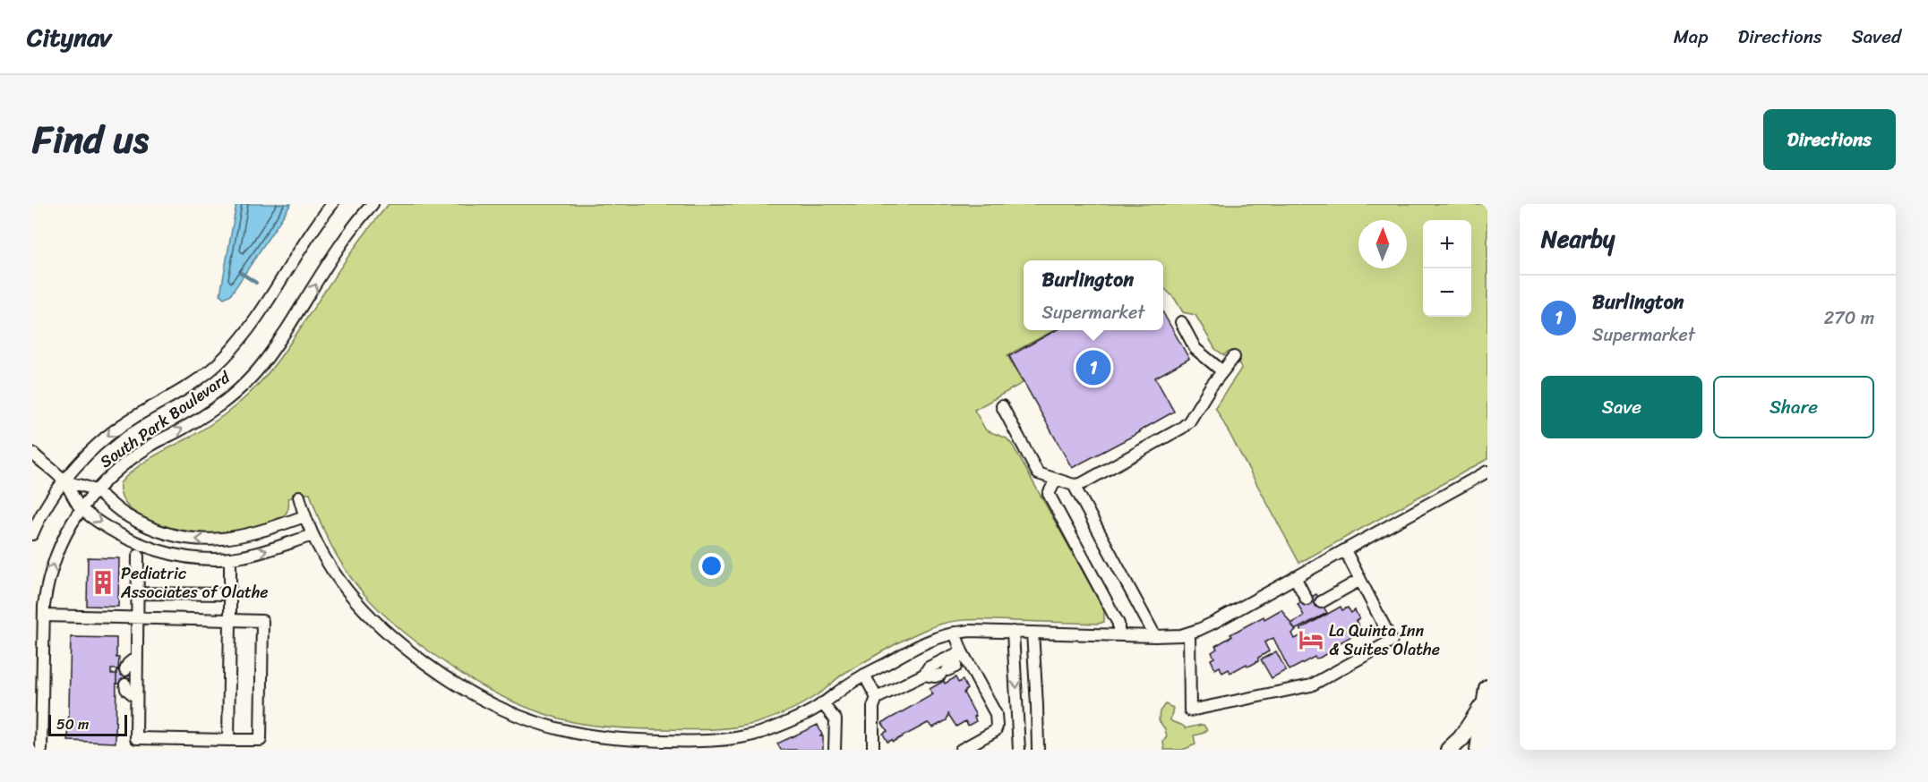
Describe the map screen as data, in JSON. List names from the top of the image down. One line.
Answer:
{"streets":{"street":["South Park Boulevard"]},"places":{"building":["Pediatric Associates of Olathe"],"hotel":["La Quinta Inn & Suites Olathe"]},"scale_bar":"50 m","north":"top","page":{"header":"Citynav","nav":["Map","Directions","Saved"],"title":"Find us","buttons":["Directions",["Save","Share"]],"heading":"Nearby","map_buttons":["+","−"],"popup":["Burlington","Supermarket"],"list":[{"mark":"1","name":"Burlington","note":"Supermarket","value":"270 m"}],"pins":"1","scale":"50 m"}}
